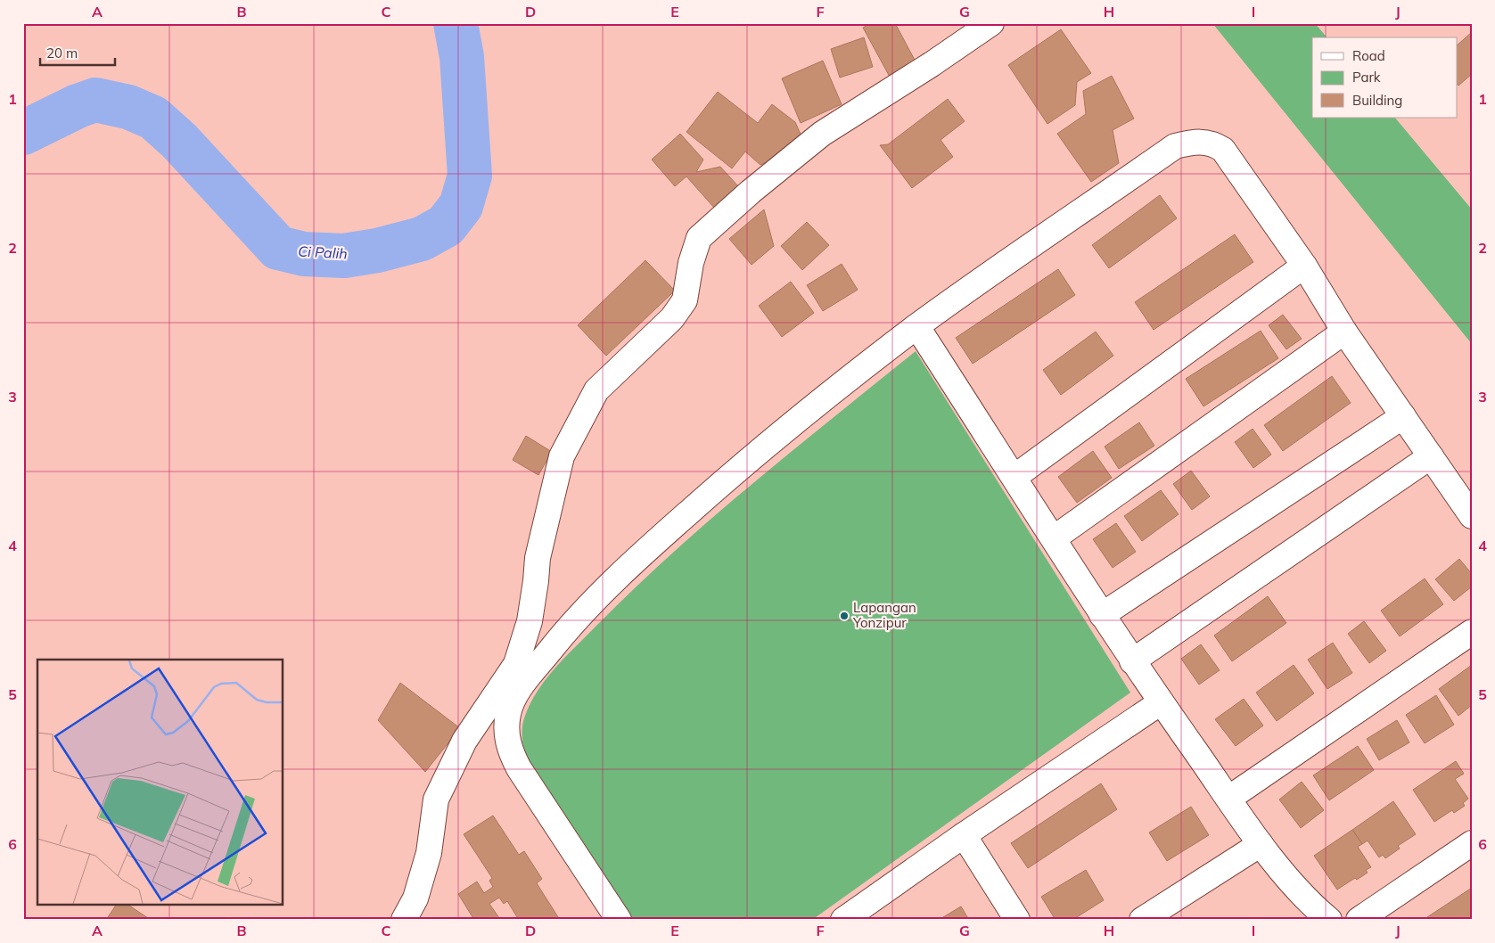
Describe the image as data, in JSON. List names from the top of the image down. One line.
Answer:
{"water":["Ci Palih"],"places":["Lapangan Yonzipur"],"legend":["Road","Park","Building"],"scale_bar":"20 m","grid":{"columns":["A","B","C","D","E","F","G","H","I","J"],"rows":["1","2","3","4","5","6"]}}
